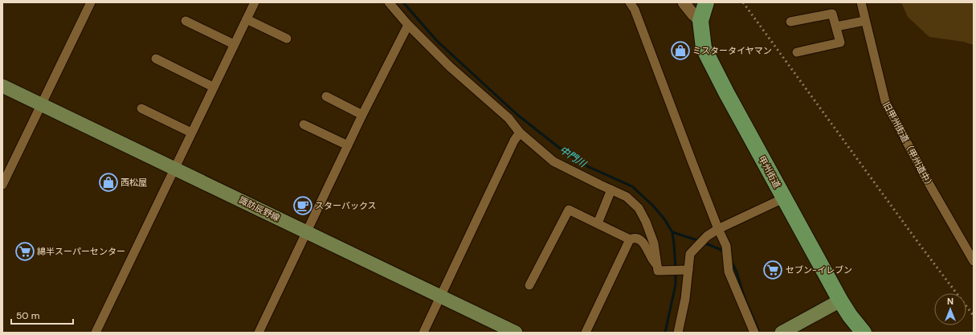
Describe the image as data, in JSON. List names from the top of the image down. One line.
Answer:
{"streets":{"highway":["甲州街道"],"main road":["諏訪辰野線"],"street":["旧甲州街道（甲州道中）"]},"water":["中門川"],"places":{"shop":["ミスタータイヤマン","西松屋"],"cafe":["スターバックス"],"supermarket":["綿半スーパーセンター","セブン-イレブン"]},"scale_bar":"50 m","north":"top"}
